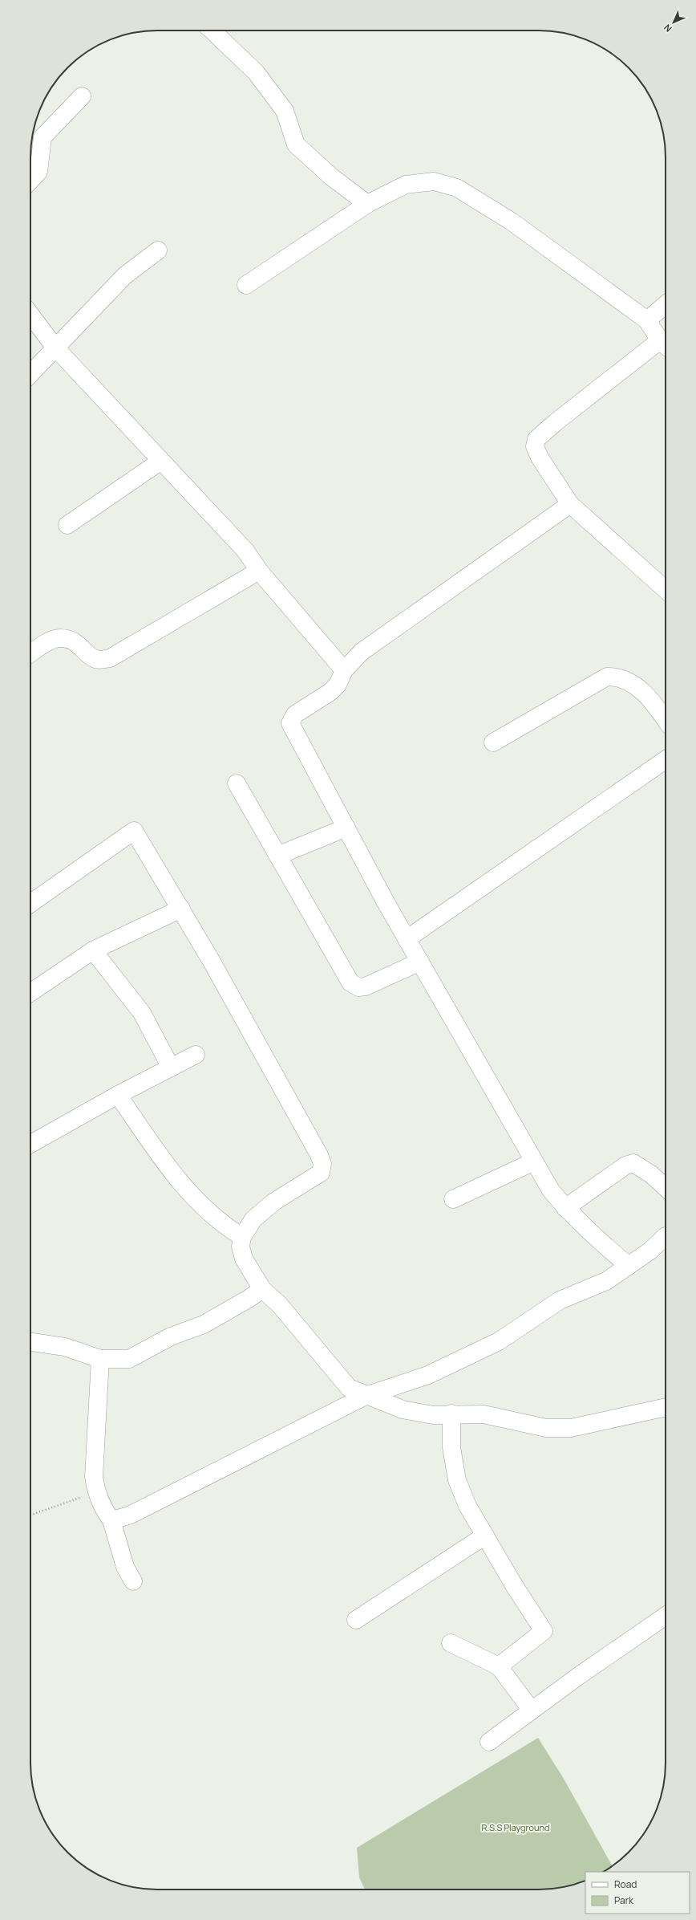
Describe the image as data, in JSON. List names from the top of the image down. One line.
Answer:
{"parks":["R.S.S Playground"],"legend":["Road","Park"],"north":"bottom left"}
